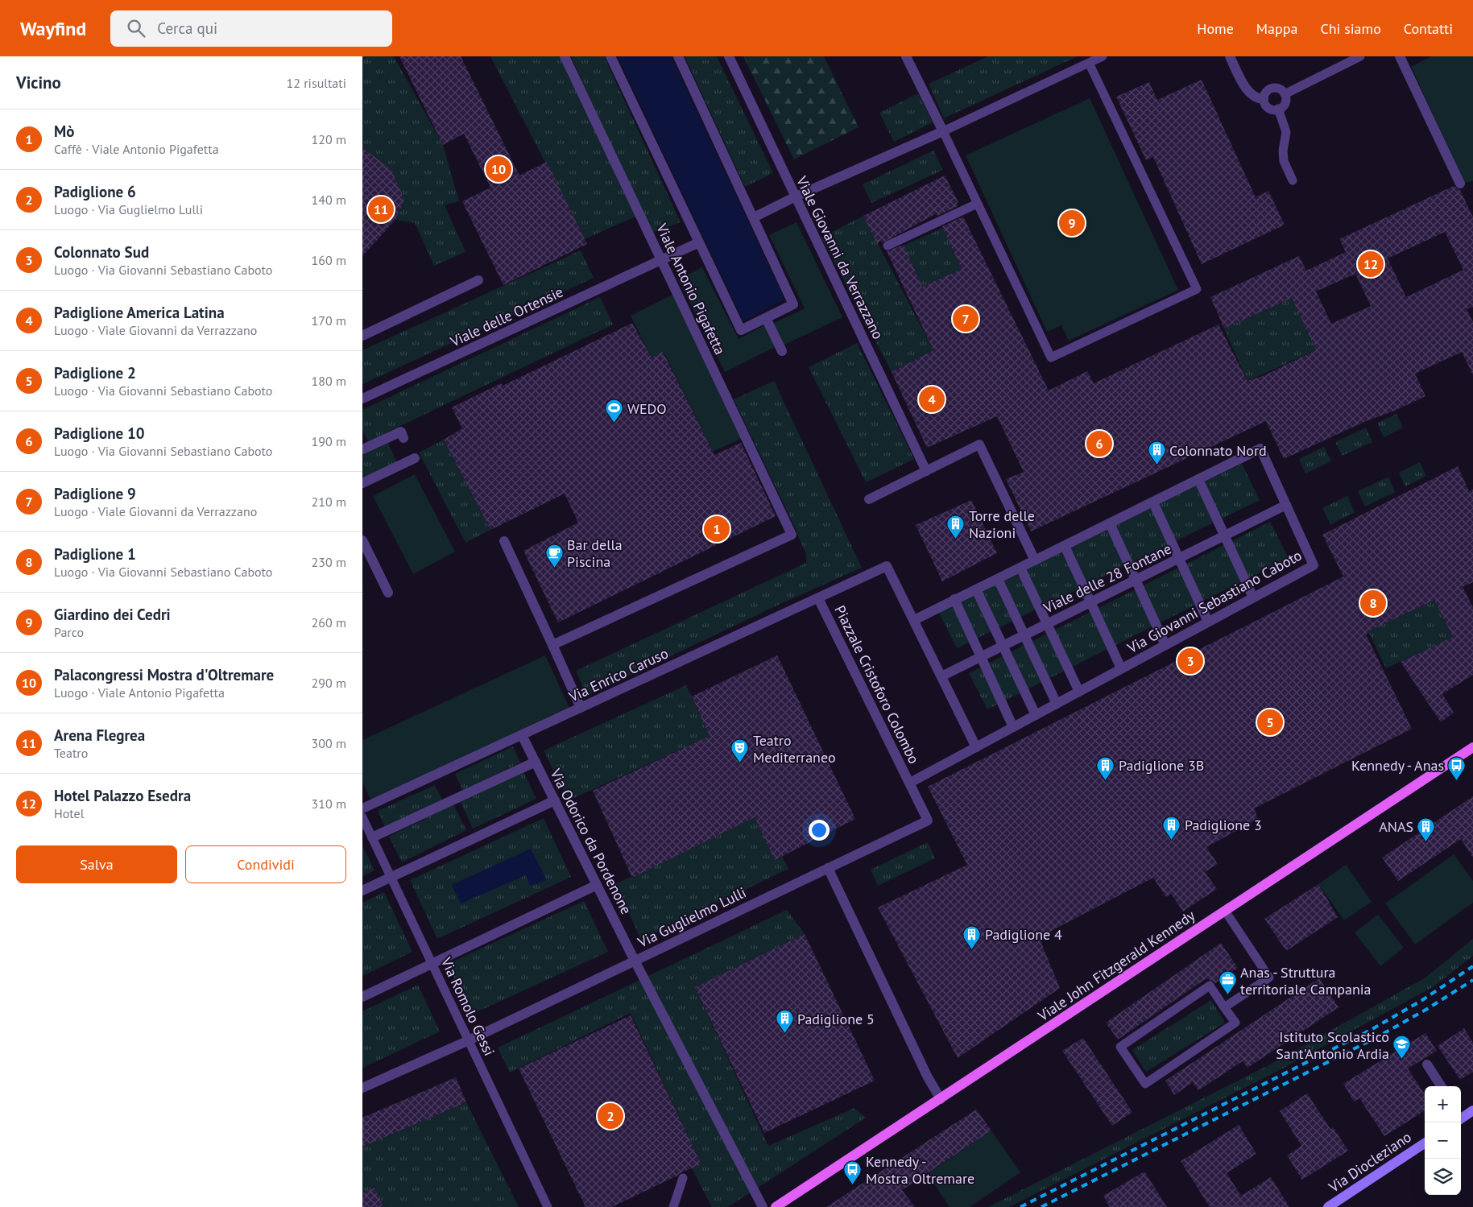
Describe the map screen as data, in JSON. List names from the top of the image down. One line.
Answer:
{"streets":{"main road":["Viale John Fitzgerald Kennedy"],"street":["Viale Giovanni da Verrazzano","Viale Antonio Pigafetta","Viale delle Ortensie","Viale delle 28 Fontane","Via Giovanni Sebastiano Caboto","Via Enrico Caruso","Piazzale Cristoforo Colombo","Via Odorico da Pordenone","Via Guglielmo Lulli","Via Diocleziano"],"lane":["Via Romolo Gessi"]},"crossings":[["Viale Antonio Pigafetta","Viale delle Ortensie"],["Viale delle 28 Fontane","Via Giovanni Sebastiano Caboto"],["Via Giovanni Sebastiano Caboto","Via Enrico Caruso"],["Via Giovanni Sebastiano Caboto","Piazzale Cristoforo Colombo"],["Via Enrico Caruso","Piazzale Cristoforo Colombo"],["Via Enrico Caruso","Via Odorico da Pordenone"],["Piazzale Cristoforo Colombo","Via Guglielmo Lulli"],["Via Odorico da Pordenone","Via Guglielmo Lulli"],["Via Guglielmo Lulli","Via Romolo Gessi"]],"places":{"sports":["WEDO"],"building":["Colonnato Nord","Torre delle Nazioni","Padiglione 3B","Padiglione 3","ANAS","Padiglione 4","Padiglione 5"],"cafe":["Bar della Piscina"],"theatre":["Teatro Mediterraneo"],"bus stop":["Kennedy - Anas","Kennedy - Mostra Oltremare"],"office":["Anas - Struttura territoriale Campania"],"school or university":["Istituto Scolastico Sant'Antonio Ardia"]},"page":{"header":"Wayfind","search":"Cerca qui","nav":["Home","Mappa","Chi siamo","Contatti"],"heading":["Vicino","12 risultati"],"list":[{"mark":"1","name":"Mò","note":"Caffè · Viale Antonio Pigafetta","value":"120 m"},{"mark":"2","name":"Padiglione 6","note":"Luogo · Via Guglielmo Lulli","value":"140 m"},{"mark":"3","name":"Colonnato Sud","note":"Luogo · Via Giovanni Sebastiano Caboto","value":"160 m"},{"mark":"4","name":"Padiglione America Latina","note":"Luogo · Viale Giovanni da Verrazzano","value":"170 m"},{"mark":"5","name":"Padiglione 2","note":"Luogo · Via Giovanni Sebastiano Caboto","value":"180 m"},{"mark":"6","name":"Padiglione 10","note":"Luogo · Via Giovanni Sebastiano Caboto","value":"190 m"},{"mark":"7","name":"Padiglione 9","note":"Luogo · Viale Giovanni da Verrazzano","value":"210 m"},{"mark":"8","name":"Padiglione 1","note":"Luogo · Via Giovanni Sebastiano Caboto","value":"230 m"},{"mark":"9","name":"Giardino dei Cedri","note":"Parco","value":"260 m"},{"mark":"10","name":"Palacongressi Mostra d'Oltremare","note":"Luogo · Viale Antonio Pigafetta","value":"290 m"},{"mark":"11","name":"Arena Flegrea","note":"Teatro","value":"300 m"},{"mark":"12","name":"Hotel Palazzo Esedra","note":"Hotel","value":"310 m"}],"pins":["10","11","9","12","7","4","6","1","8","3","5","2"],"buttons":["Salva","Condividi"],"map_buttons":["+","−"]}}
